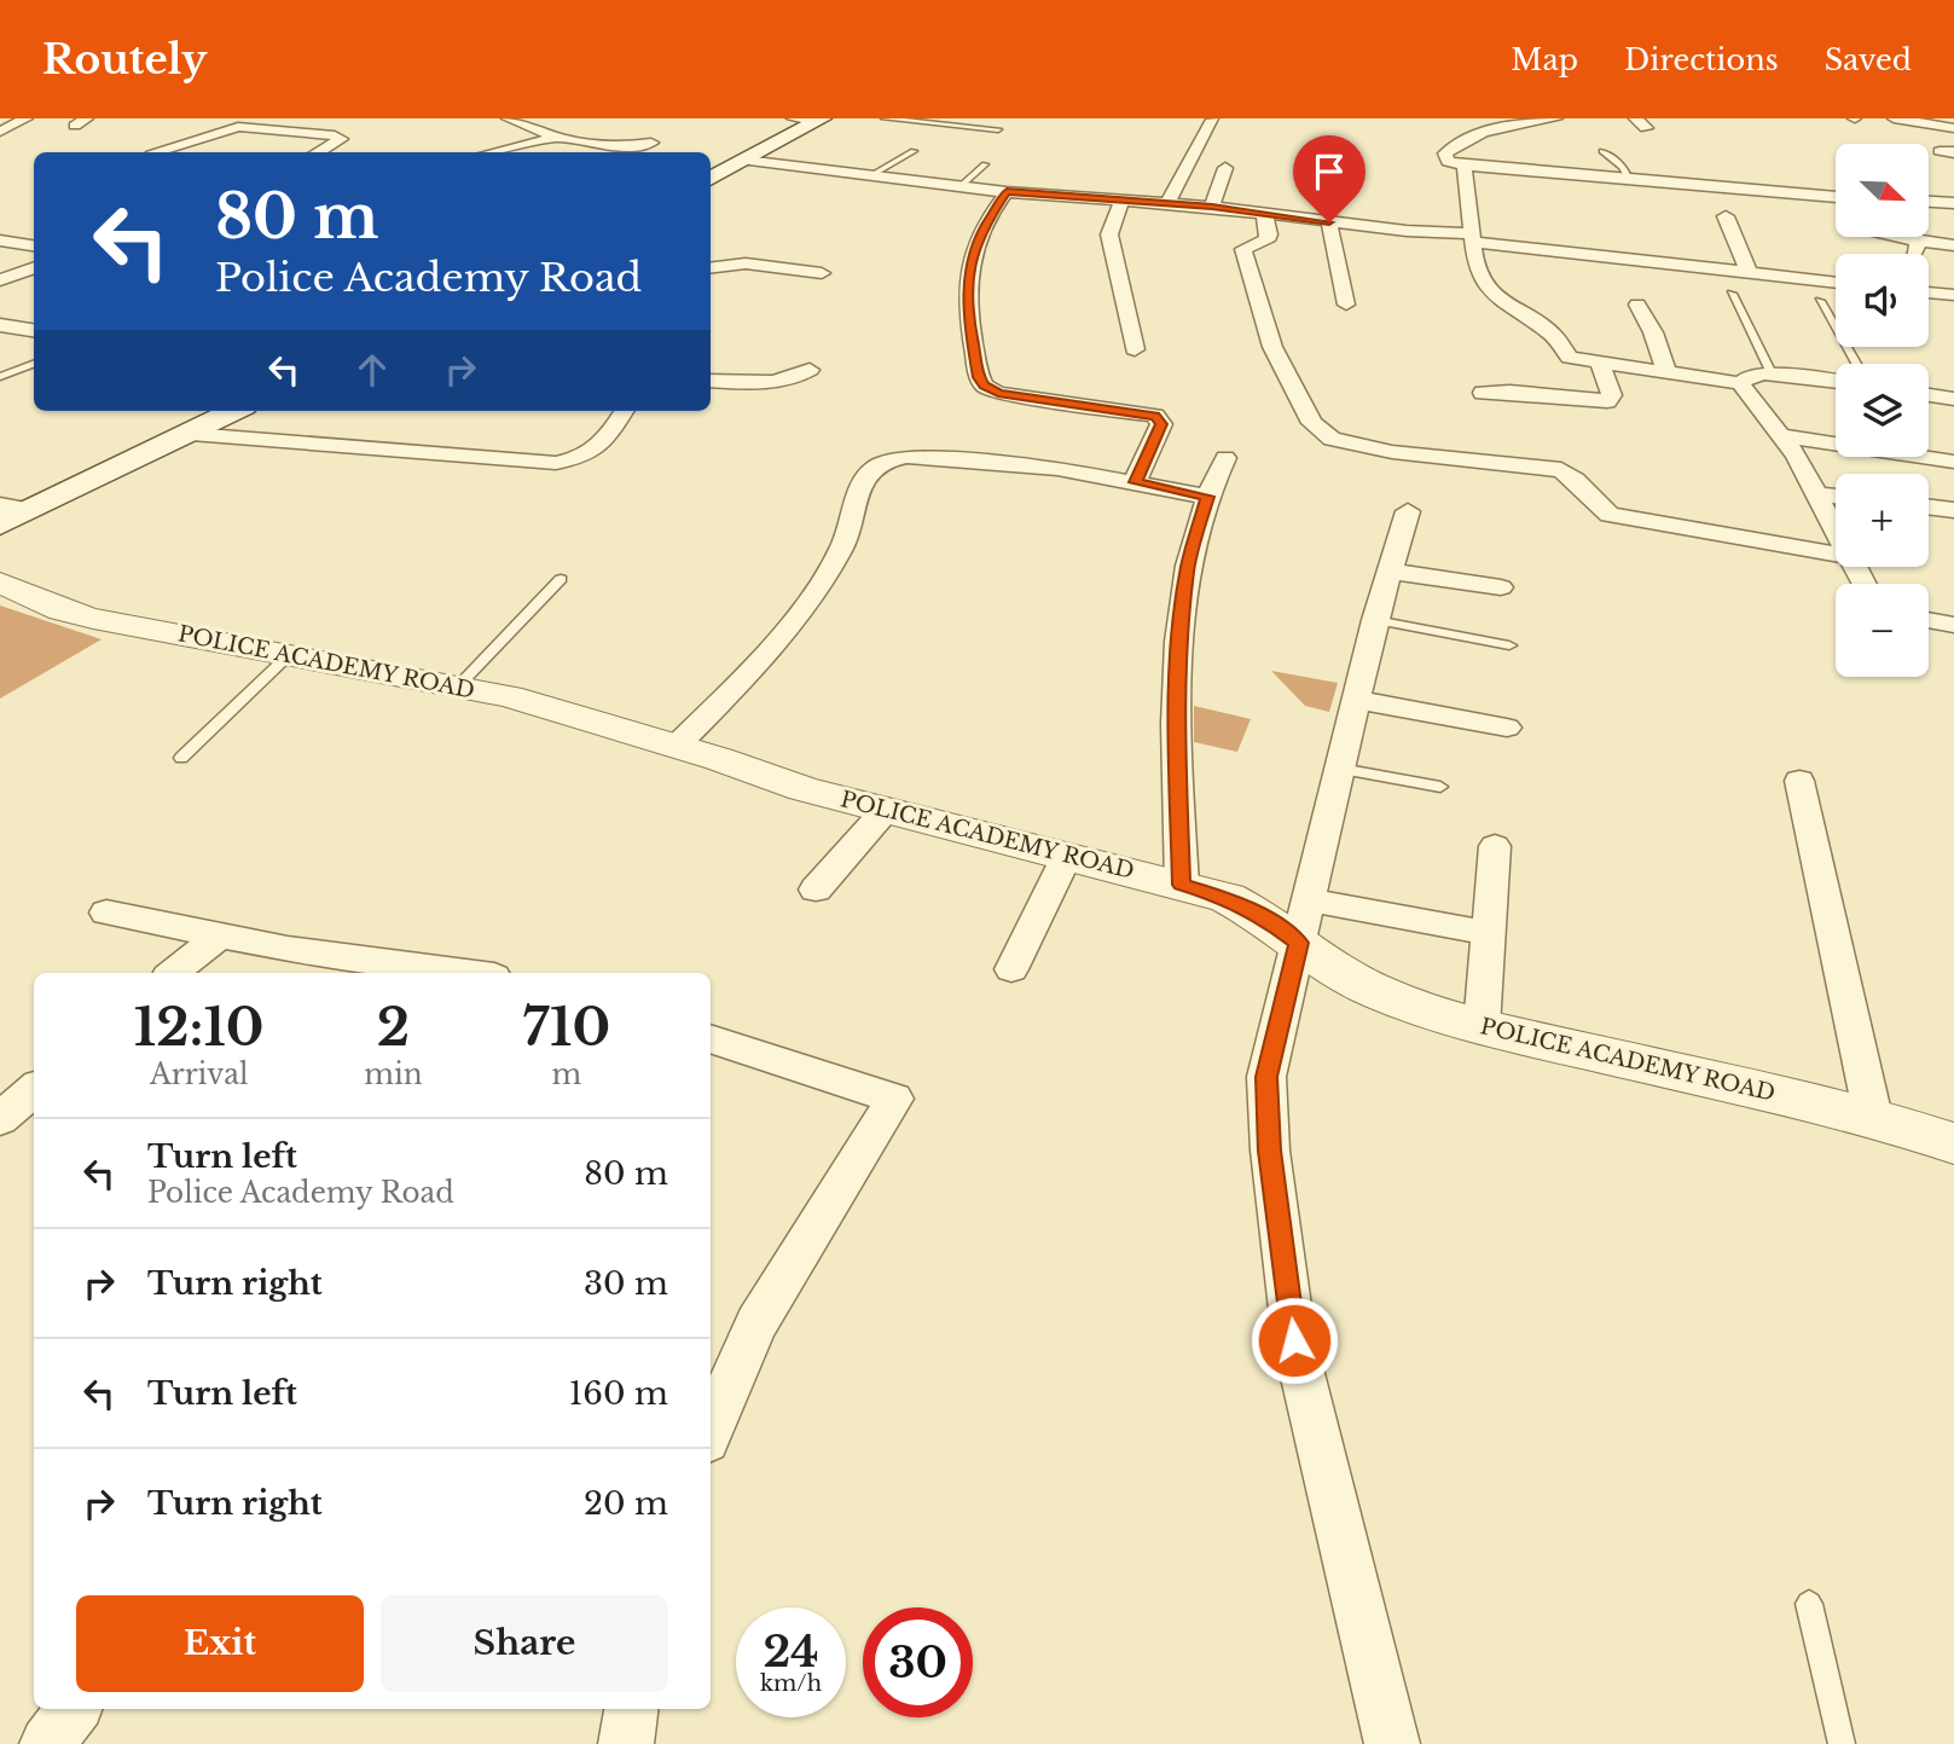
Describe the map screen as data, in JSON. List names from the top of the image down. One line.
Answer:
{"streets":{"street":["POLICE ACADEMY ROAD"]},"north":"bottom right","page":{"header":"Routely","nav":["Map","Directions","Saved"],"map_buttons":["+","−"],"turn":["80 m","Police Academy Road"],"eta":["12:10","Arrival","2","min","710","m"],"list":[{"name":"Turn left","note":"Police Academy Road","value":"80 m"},{"name":"Turn right","value":"30 m"},{"name":"Turn left","value":"160 m"},{"name":"Turn right","value":"20 m"}],"buttons":["Exit","Share"],"speed":"24 km/h","limit":"30"}}
